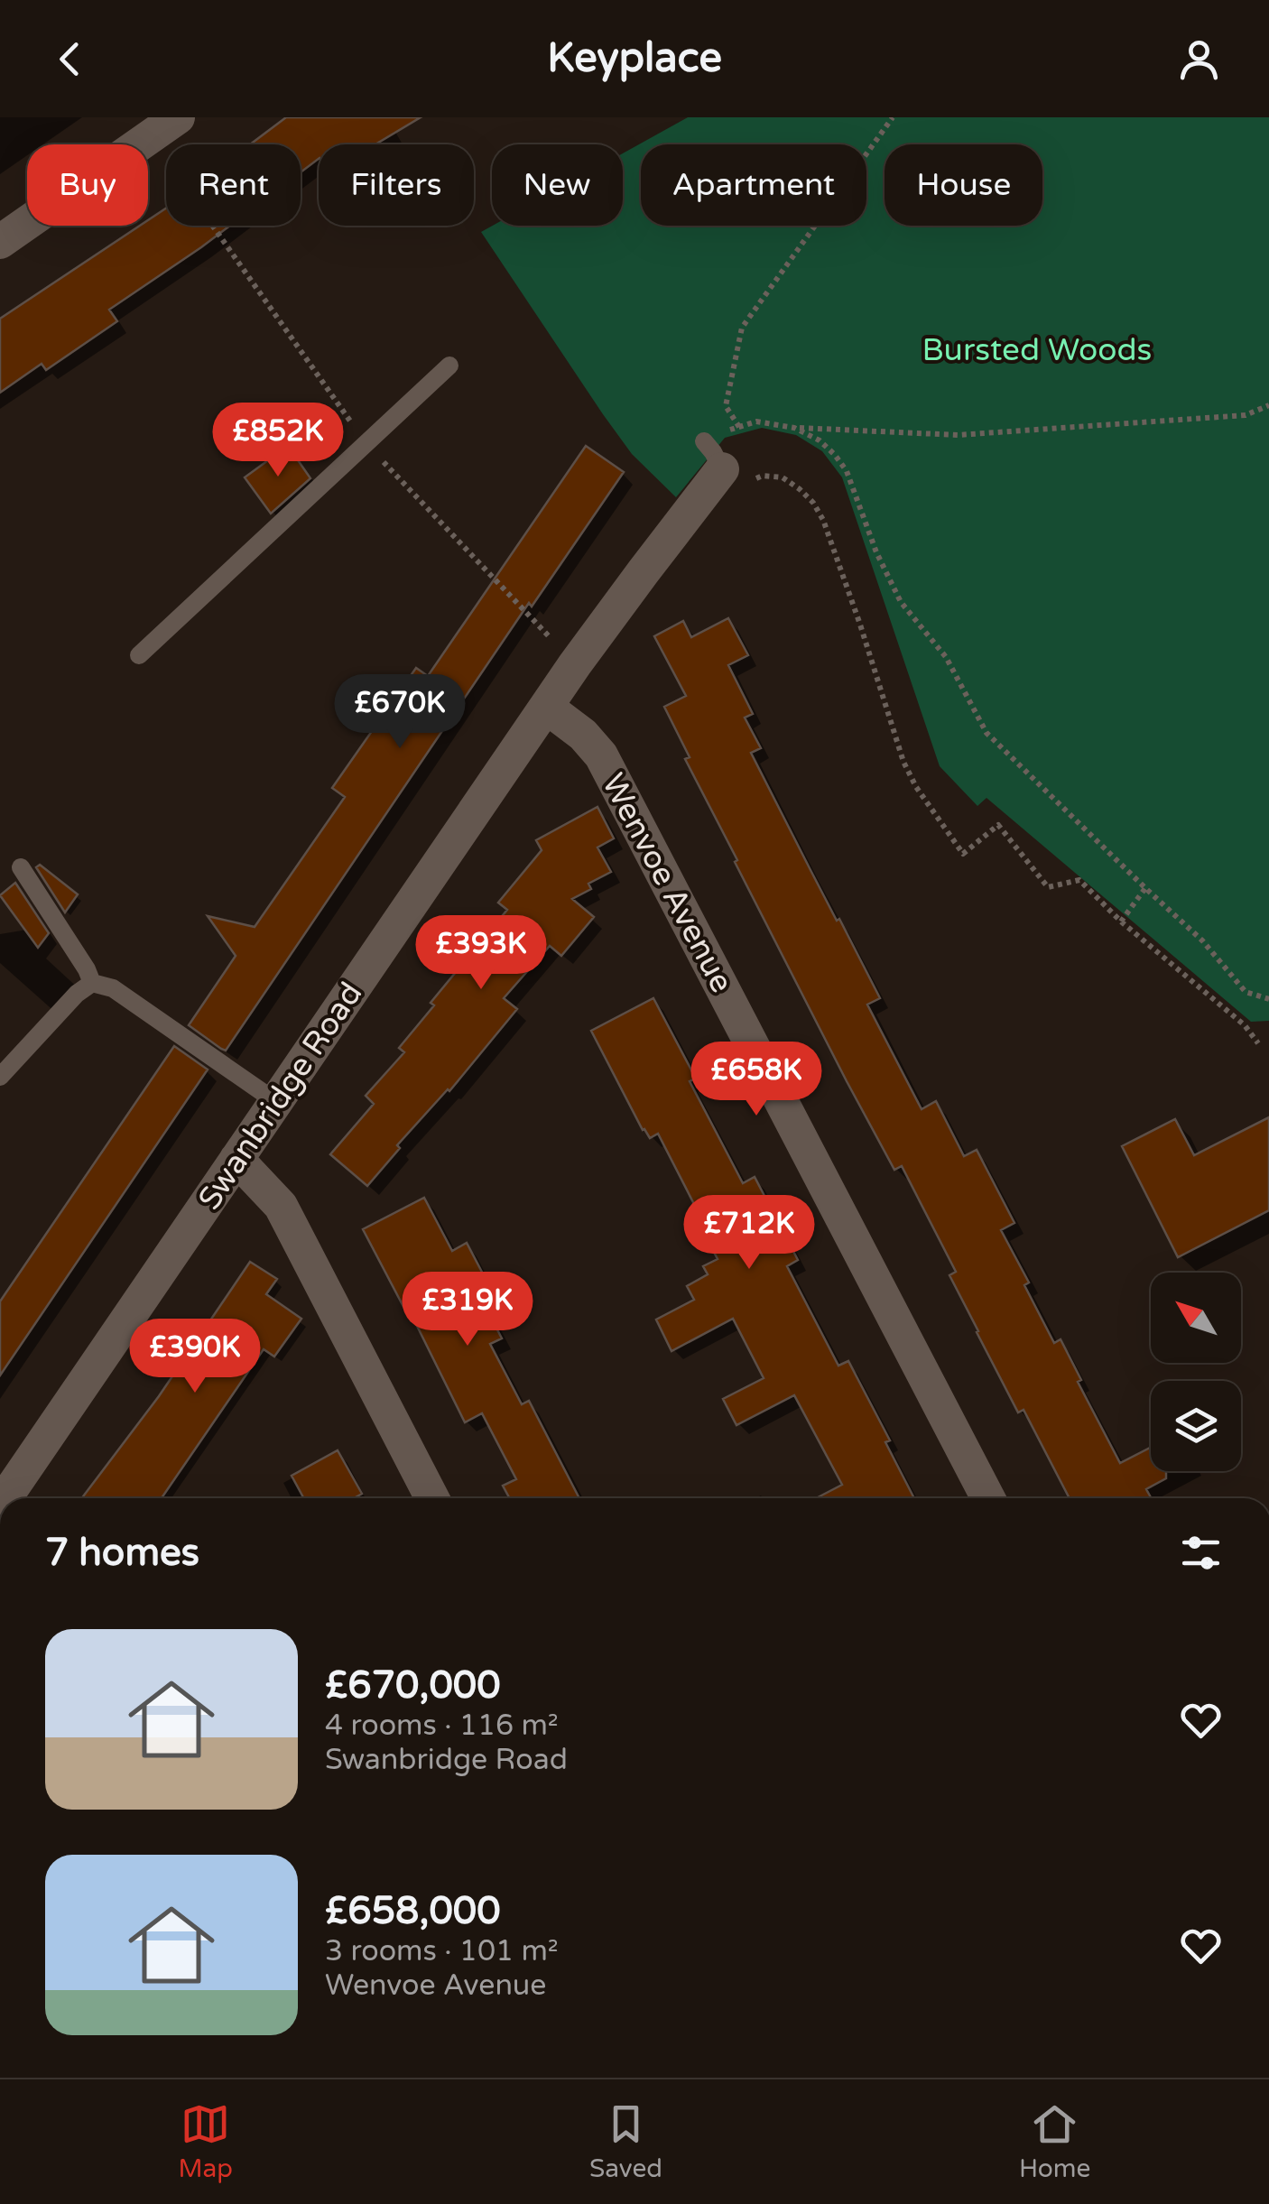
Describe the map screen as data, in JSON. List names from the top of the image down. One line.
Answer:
{"streets":{"street":["Wenvoe Avenue","Swanbridge Road"]},"crossings":[["Wenvoe Avenue","Swanbridge Road"]],"parks":["Bursted Woods"],"north":"top left","page":{"header":"Keyplace","chip":["Buy","Rent","Filters","New","Apartment","House"],"price":["£852K","£670K","£393K","£658K","£712K","£319K","£390K"],"heading":"7 homes","list":[{"name":"£670,000","note":"4 rooms · 116 m² · Swanbridge Road"},{"name":"£658,000","note":"3 rooms · 101 m² · Wenvoe Avenue"}],"tabs":["Map","Saved","Home"]}}
